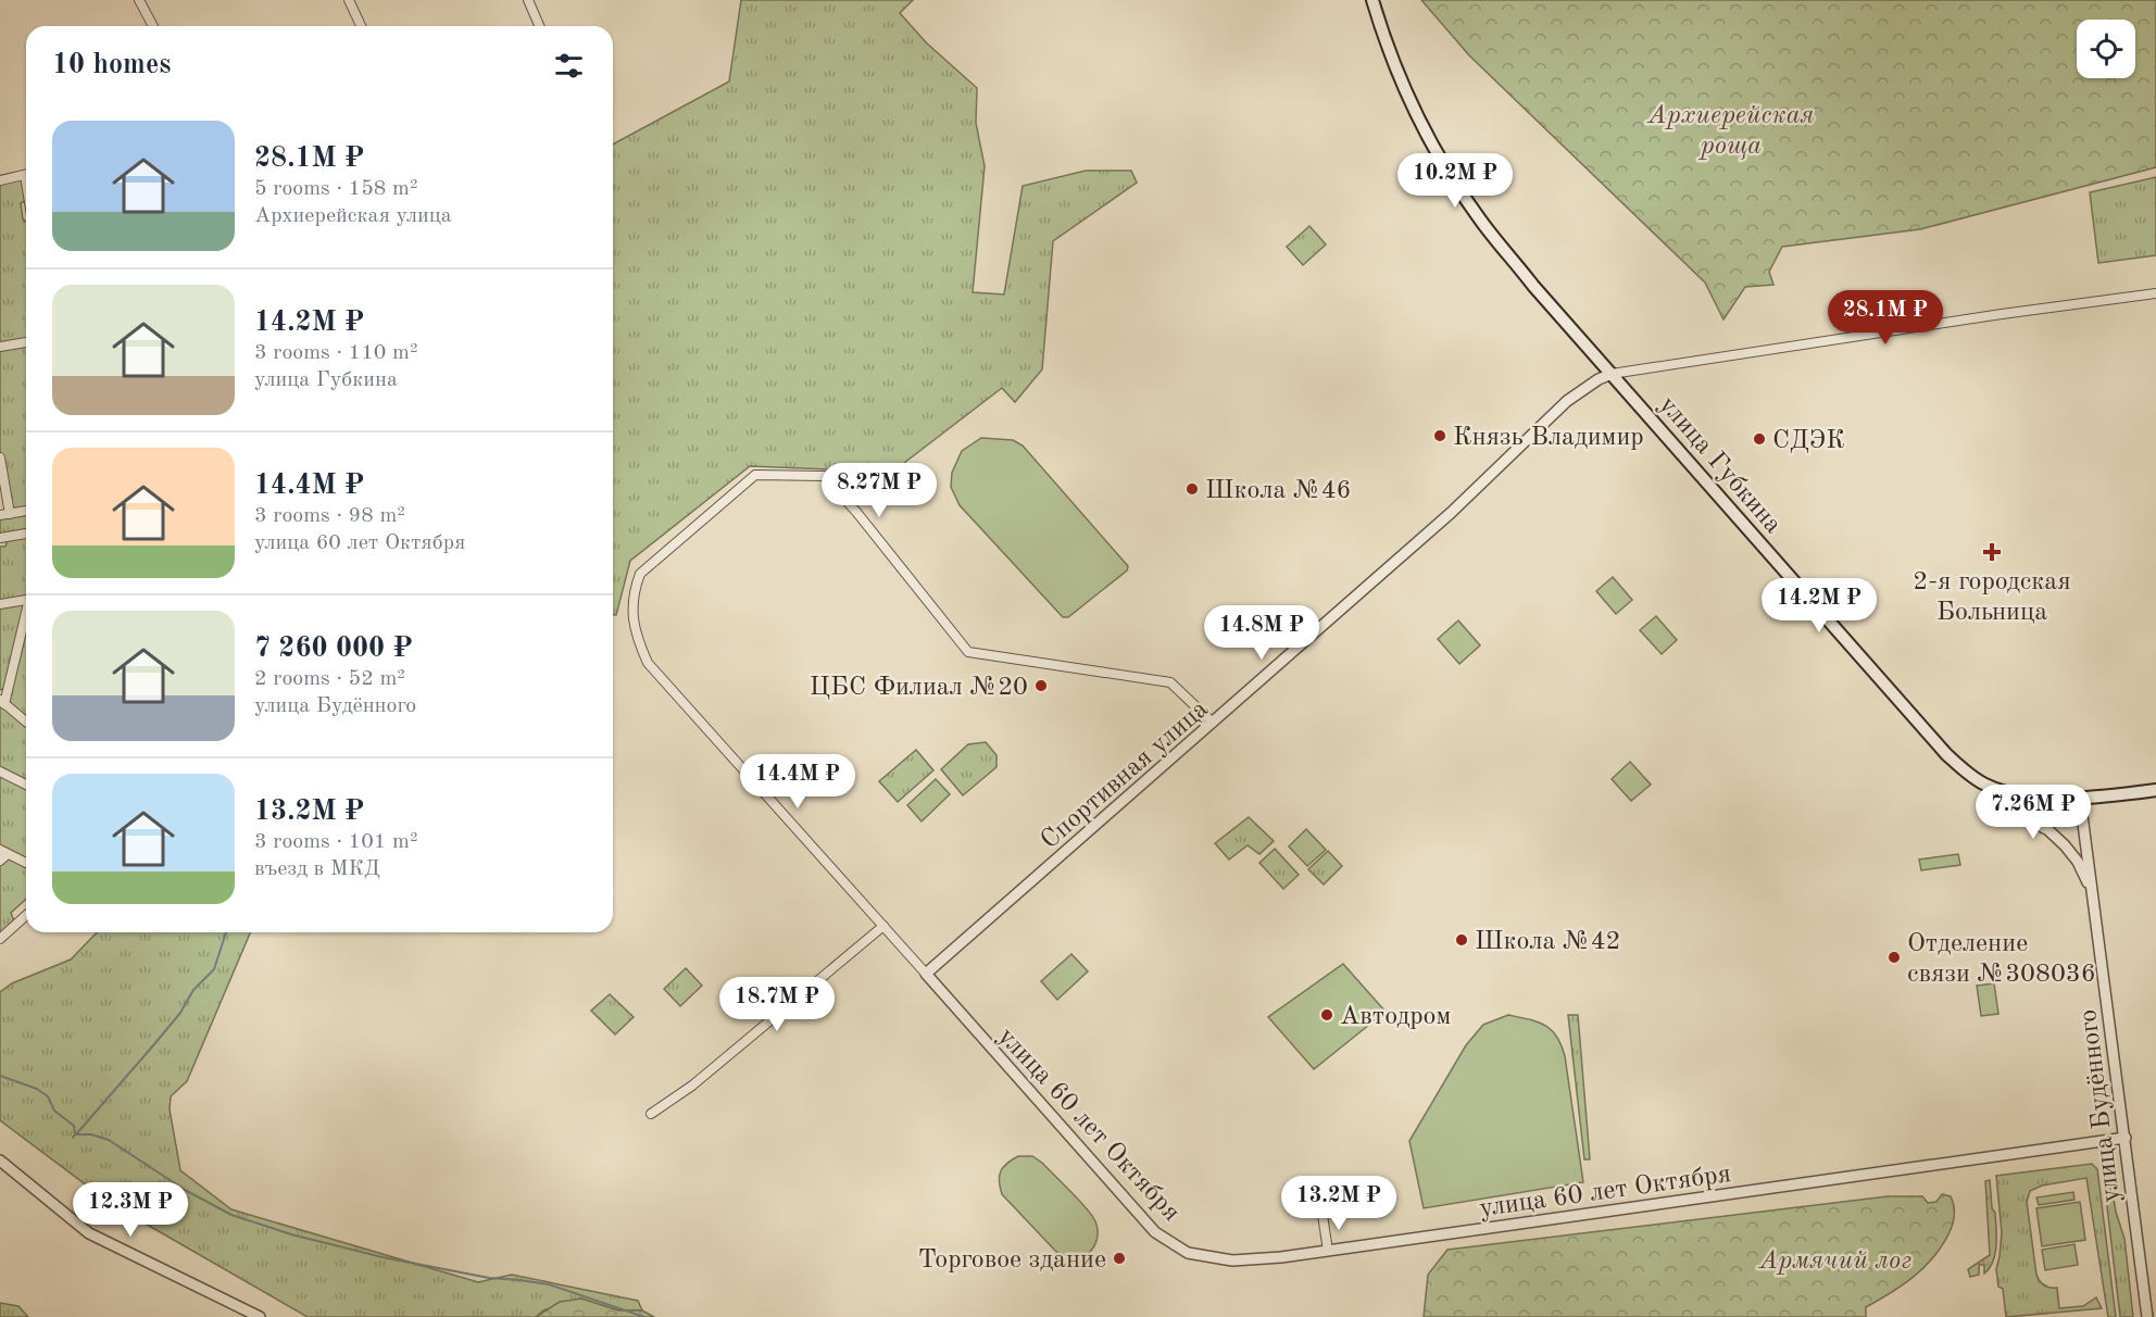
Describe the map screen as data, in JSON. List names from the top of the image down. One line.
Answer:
{"streets":{"main road":["улица Губкина"],"street":["Спортивная улица","улица Будённого","улица 60 лет Октября"]},"crossings":[["улица Губкина","Спортивная улица"],["улица Губкина","улица Будённого"],["Спортивная улица","улица 60 лет Октября"],["улица Будённого","улица 60 лет Октября"]],"parks":["Архиерейская роща","Армячий лог"],"places":{"other":["Князь Владимир","СДЭК","Школа №46","ЦБС Филиал №20","Школа №42","Отделение связи №308036","Автодром","Торговое здание"],"health":["2-я городская Больница"]},"page":{"heading":"10 homes","list":[{"name":"28.1M ₽","note":"5 rooms · 158 m² · Архиерейская улица"},{"name":"14.2M ₽","note":"3 rooms · 110 m² · улица Губкина"},{"name":"14.4M ₽","note":"3 rooms · 98 m² · улица 60 лет Октября"},{"name":"7 260 000 ₽","note":"2 rooms · 52 m² · улица Будённого"},{"name":"13.2M ₽","note":"3 rooms · 101 m² · въезд в МКД"}],"price":["10.2M ₽","28.1M ₽","8.27M ₽","14.2M ₽","14.8M ₽","14.4M ₽","7.26M ₽","18.7M ₽","13.2M ₽","12.3M ₽"]}}
